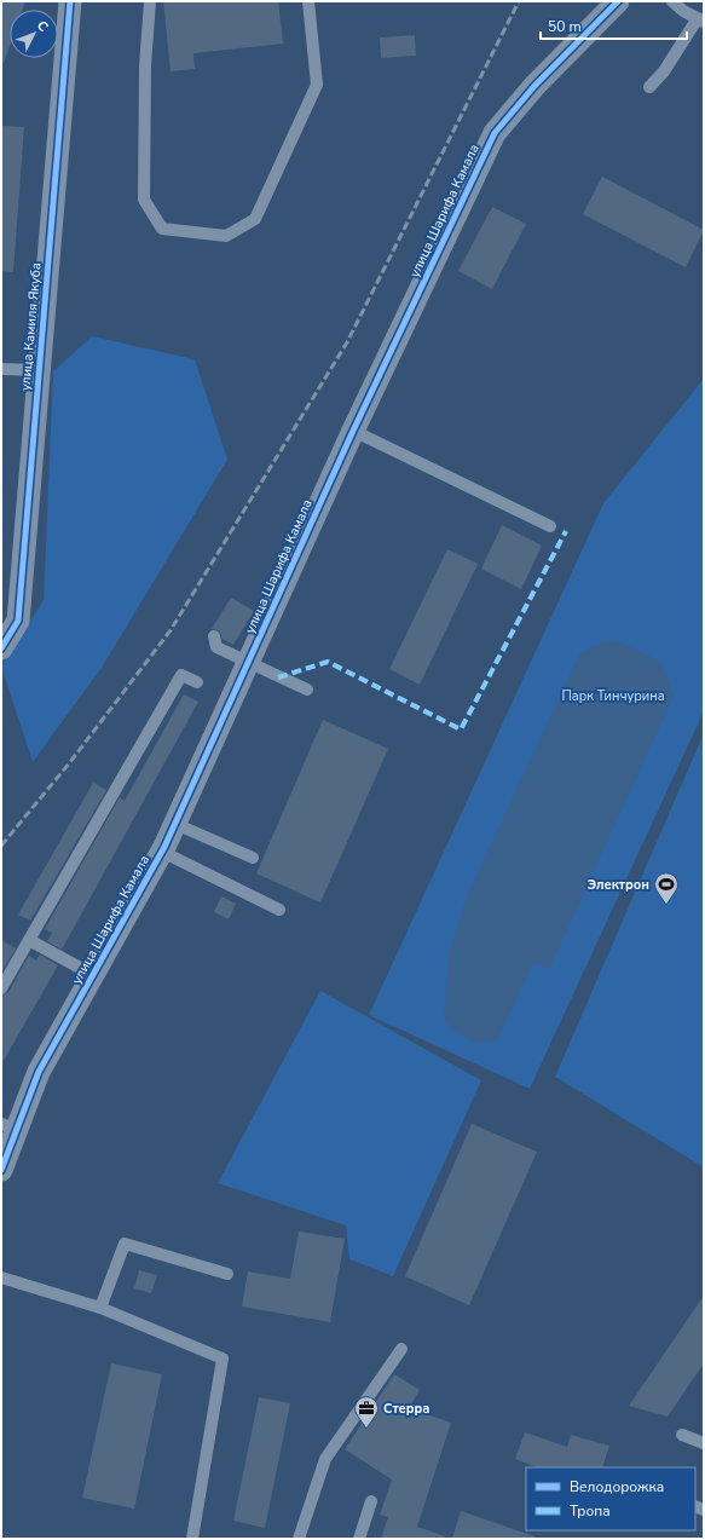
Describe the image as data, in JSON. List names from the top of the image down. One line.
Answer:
{"streets":{"street":["улица Шарифа Камала","улица Камиля Якуба"]},"parks":["Парк Тинчурина"],"places":{"sports":["Электрон"],"office":["Стерра"]},"legend":["Велодорожка","Тропа"],"scale_bar":"50 m","north":"top right"}
